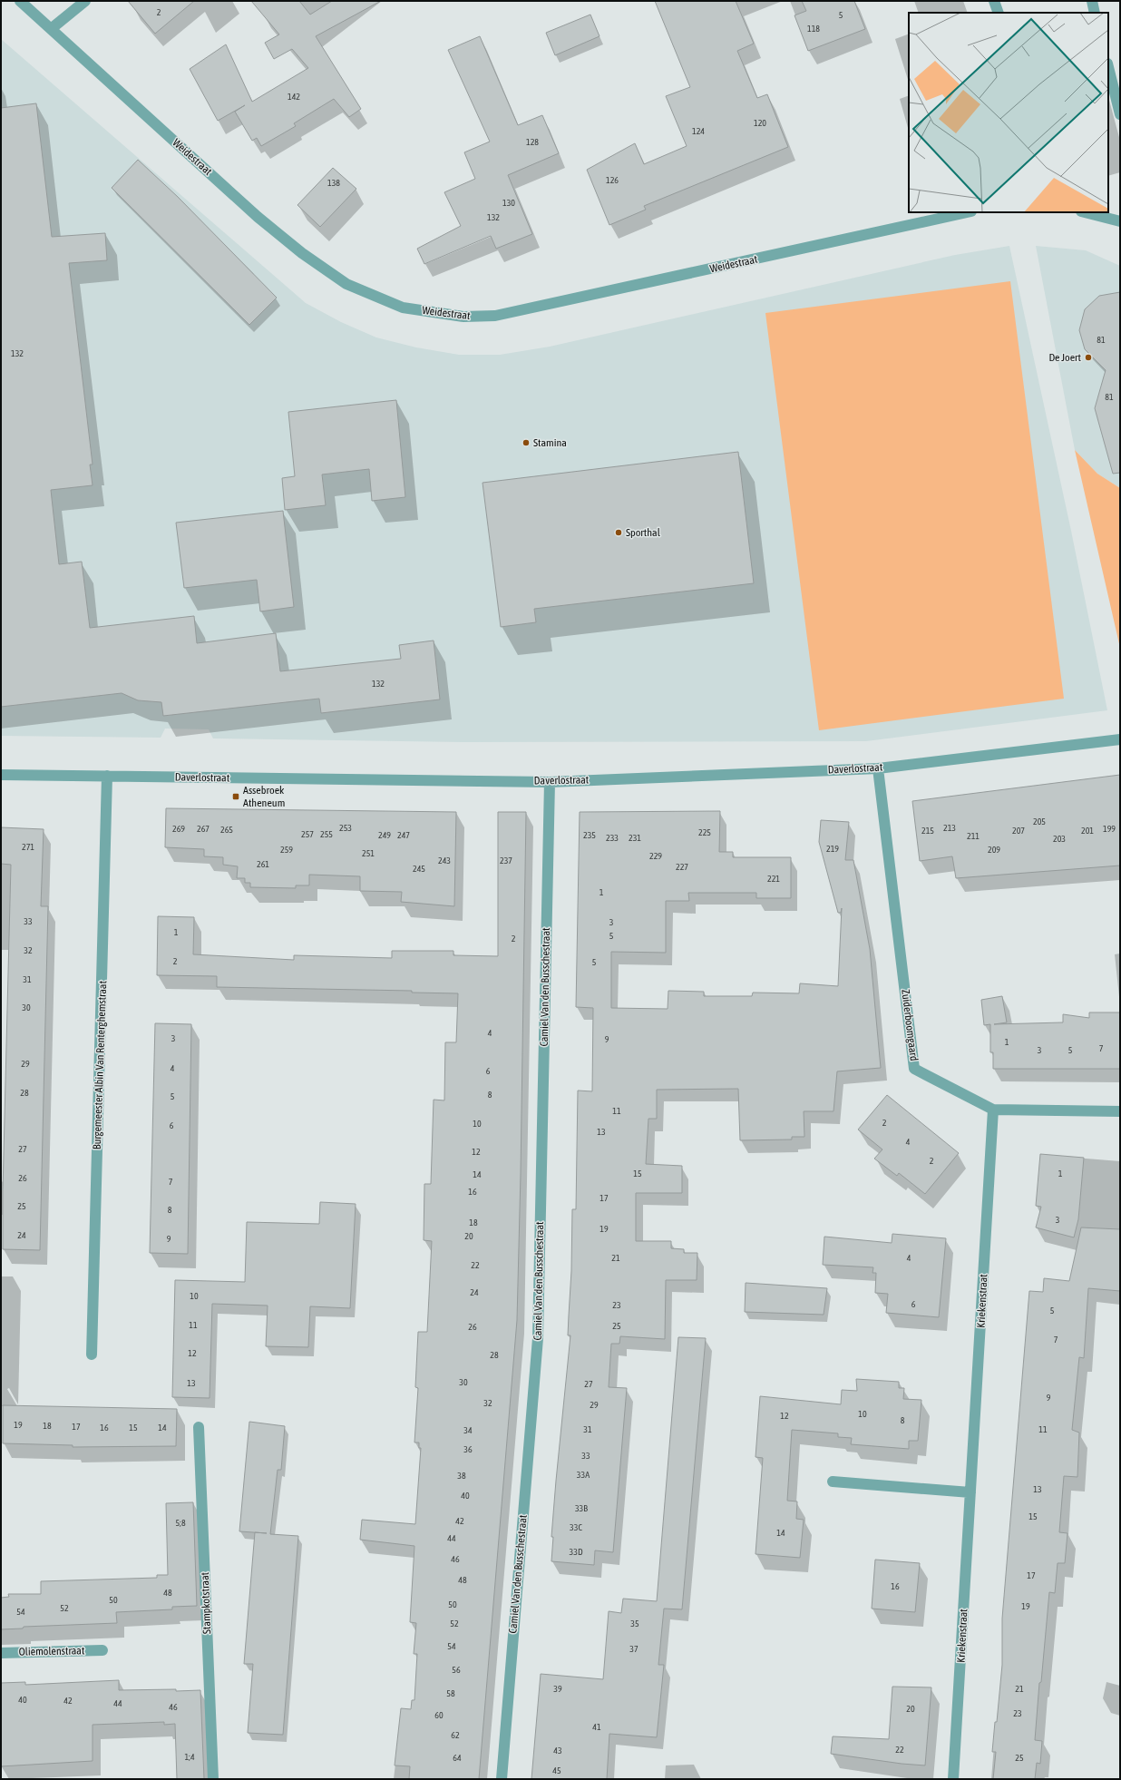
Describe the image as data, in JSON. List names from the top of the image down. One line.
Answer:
{"streets":{"street":["Weidestraat","Daverlostraat","Camiel Van den Busschestraat","Zuiderboomgaard","Burgemeester Albin Van Renterghemstraat","Kriekenstraat","Stampkotstraat","Oliemolenstraat"]},"crossings":[["Daverlostraat","Camiel Van den Busschestraat"],["Daverlostraat","Zuiderboomgaard"],["Daverlostraat","Burgemeester Albin Van Renterghemstraat"],["Zuiderboomgaard","Kriekenstraat"]],"places":{"other":["De Joert","Stamina","Sporthal"],"transit":["Assebroek Atheneum"]},"house_numbers":["2","5","118","142","120","124","128","126","138","130","132","81","132","81","132","205","253","213","269","267","199","265","215","207","201","225","257","255","249","247","235","211","233","231","203","271","219","259","209","251","229","243","237","261","227","245","221","1","33","3","1","5","2","32","2","5","31","30","4","3","9","1","7","3","5","29","4","6","28","8","5","11","2","10","6","13","4","27","12","2","15","1","14","26","7","16","17","25","8","3","18","19","24","20","9","21","4","22","24","10","6","23","5","11","25","26","7","12","28","30","13","27","9","32","29","10","12","8","19","18","17","16","15","14","31","11","34","36","33","33A","38","13","40","33B","15","42","5;8","33C","14","44","33D","46","17","48","16","48","50","50","19","52","54","52","35","54","37","56","39","21","58","40","42","44","46","20","23","60","41","62","22","43","1;4","64","25","45"]}
